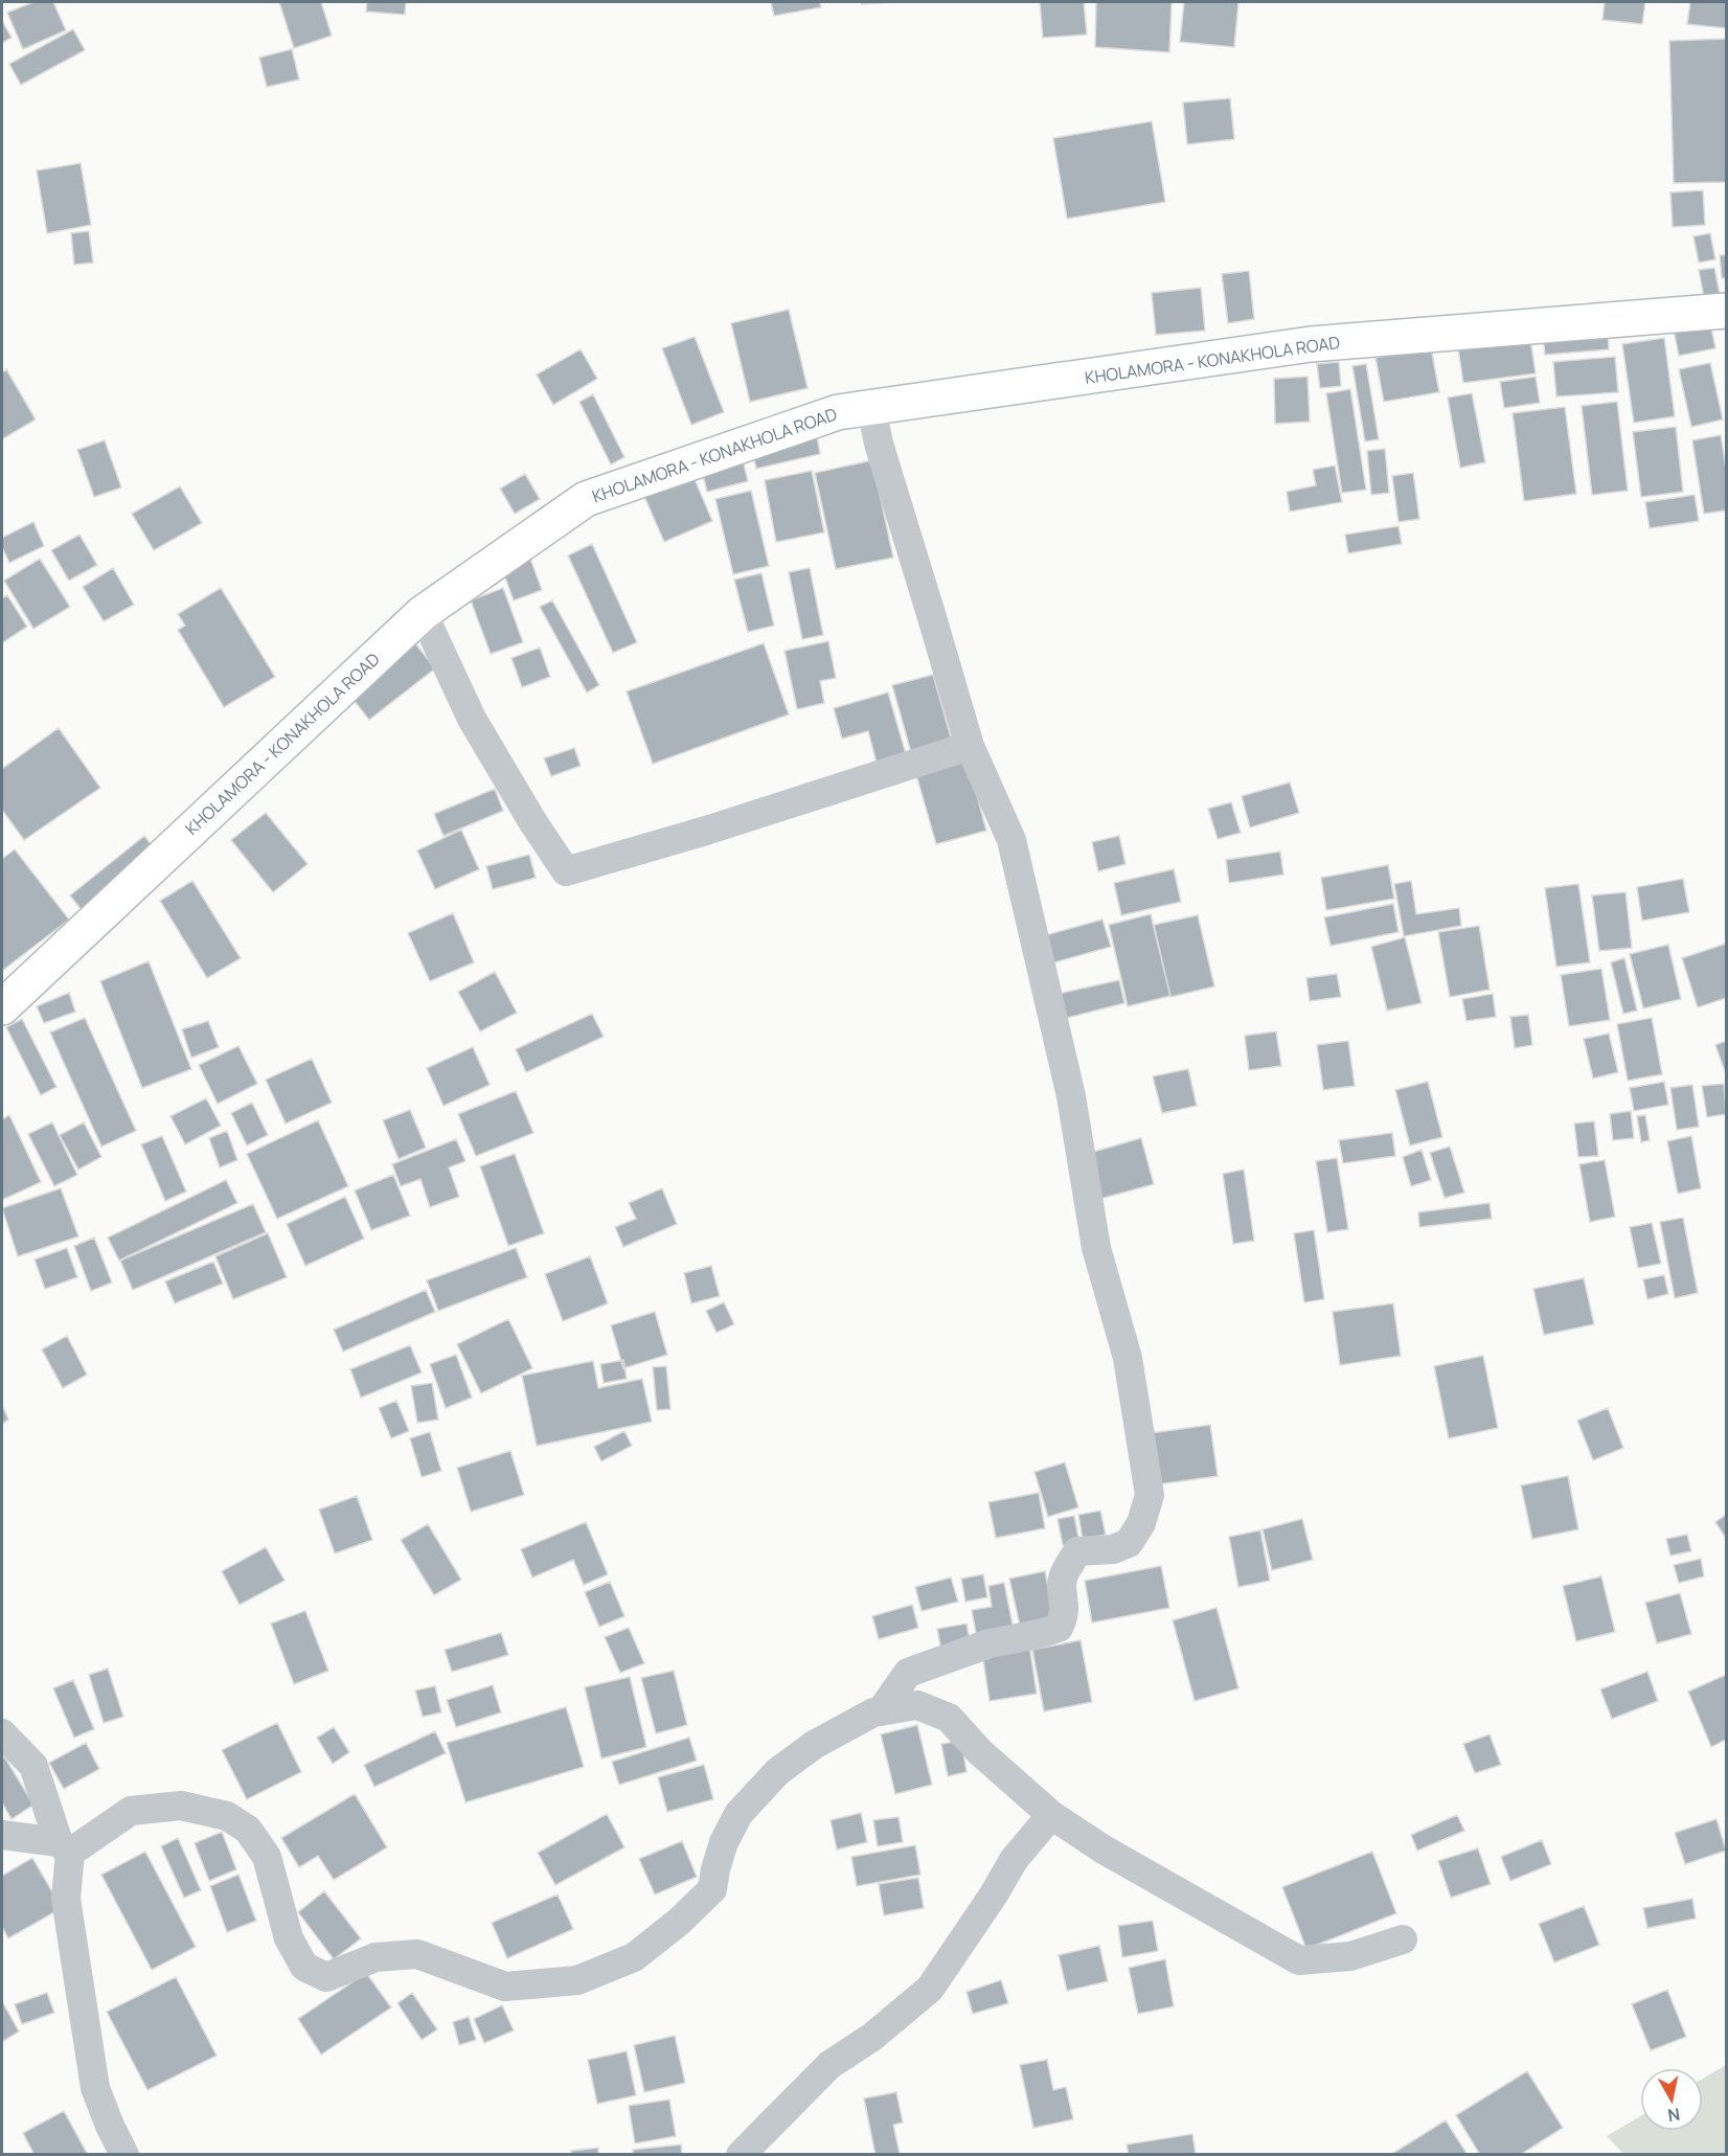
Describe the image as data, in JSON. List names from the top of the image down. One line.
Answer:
{"streets":{"main road":["KHOLAMORA - KONAKHOLA ROAD"]},"north":"bottom"}
